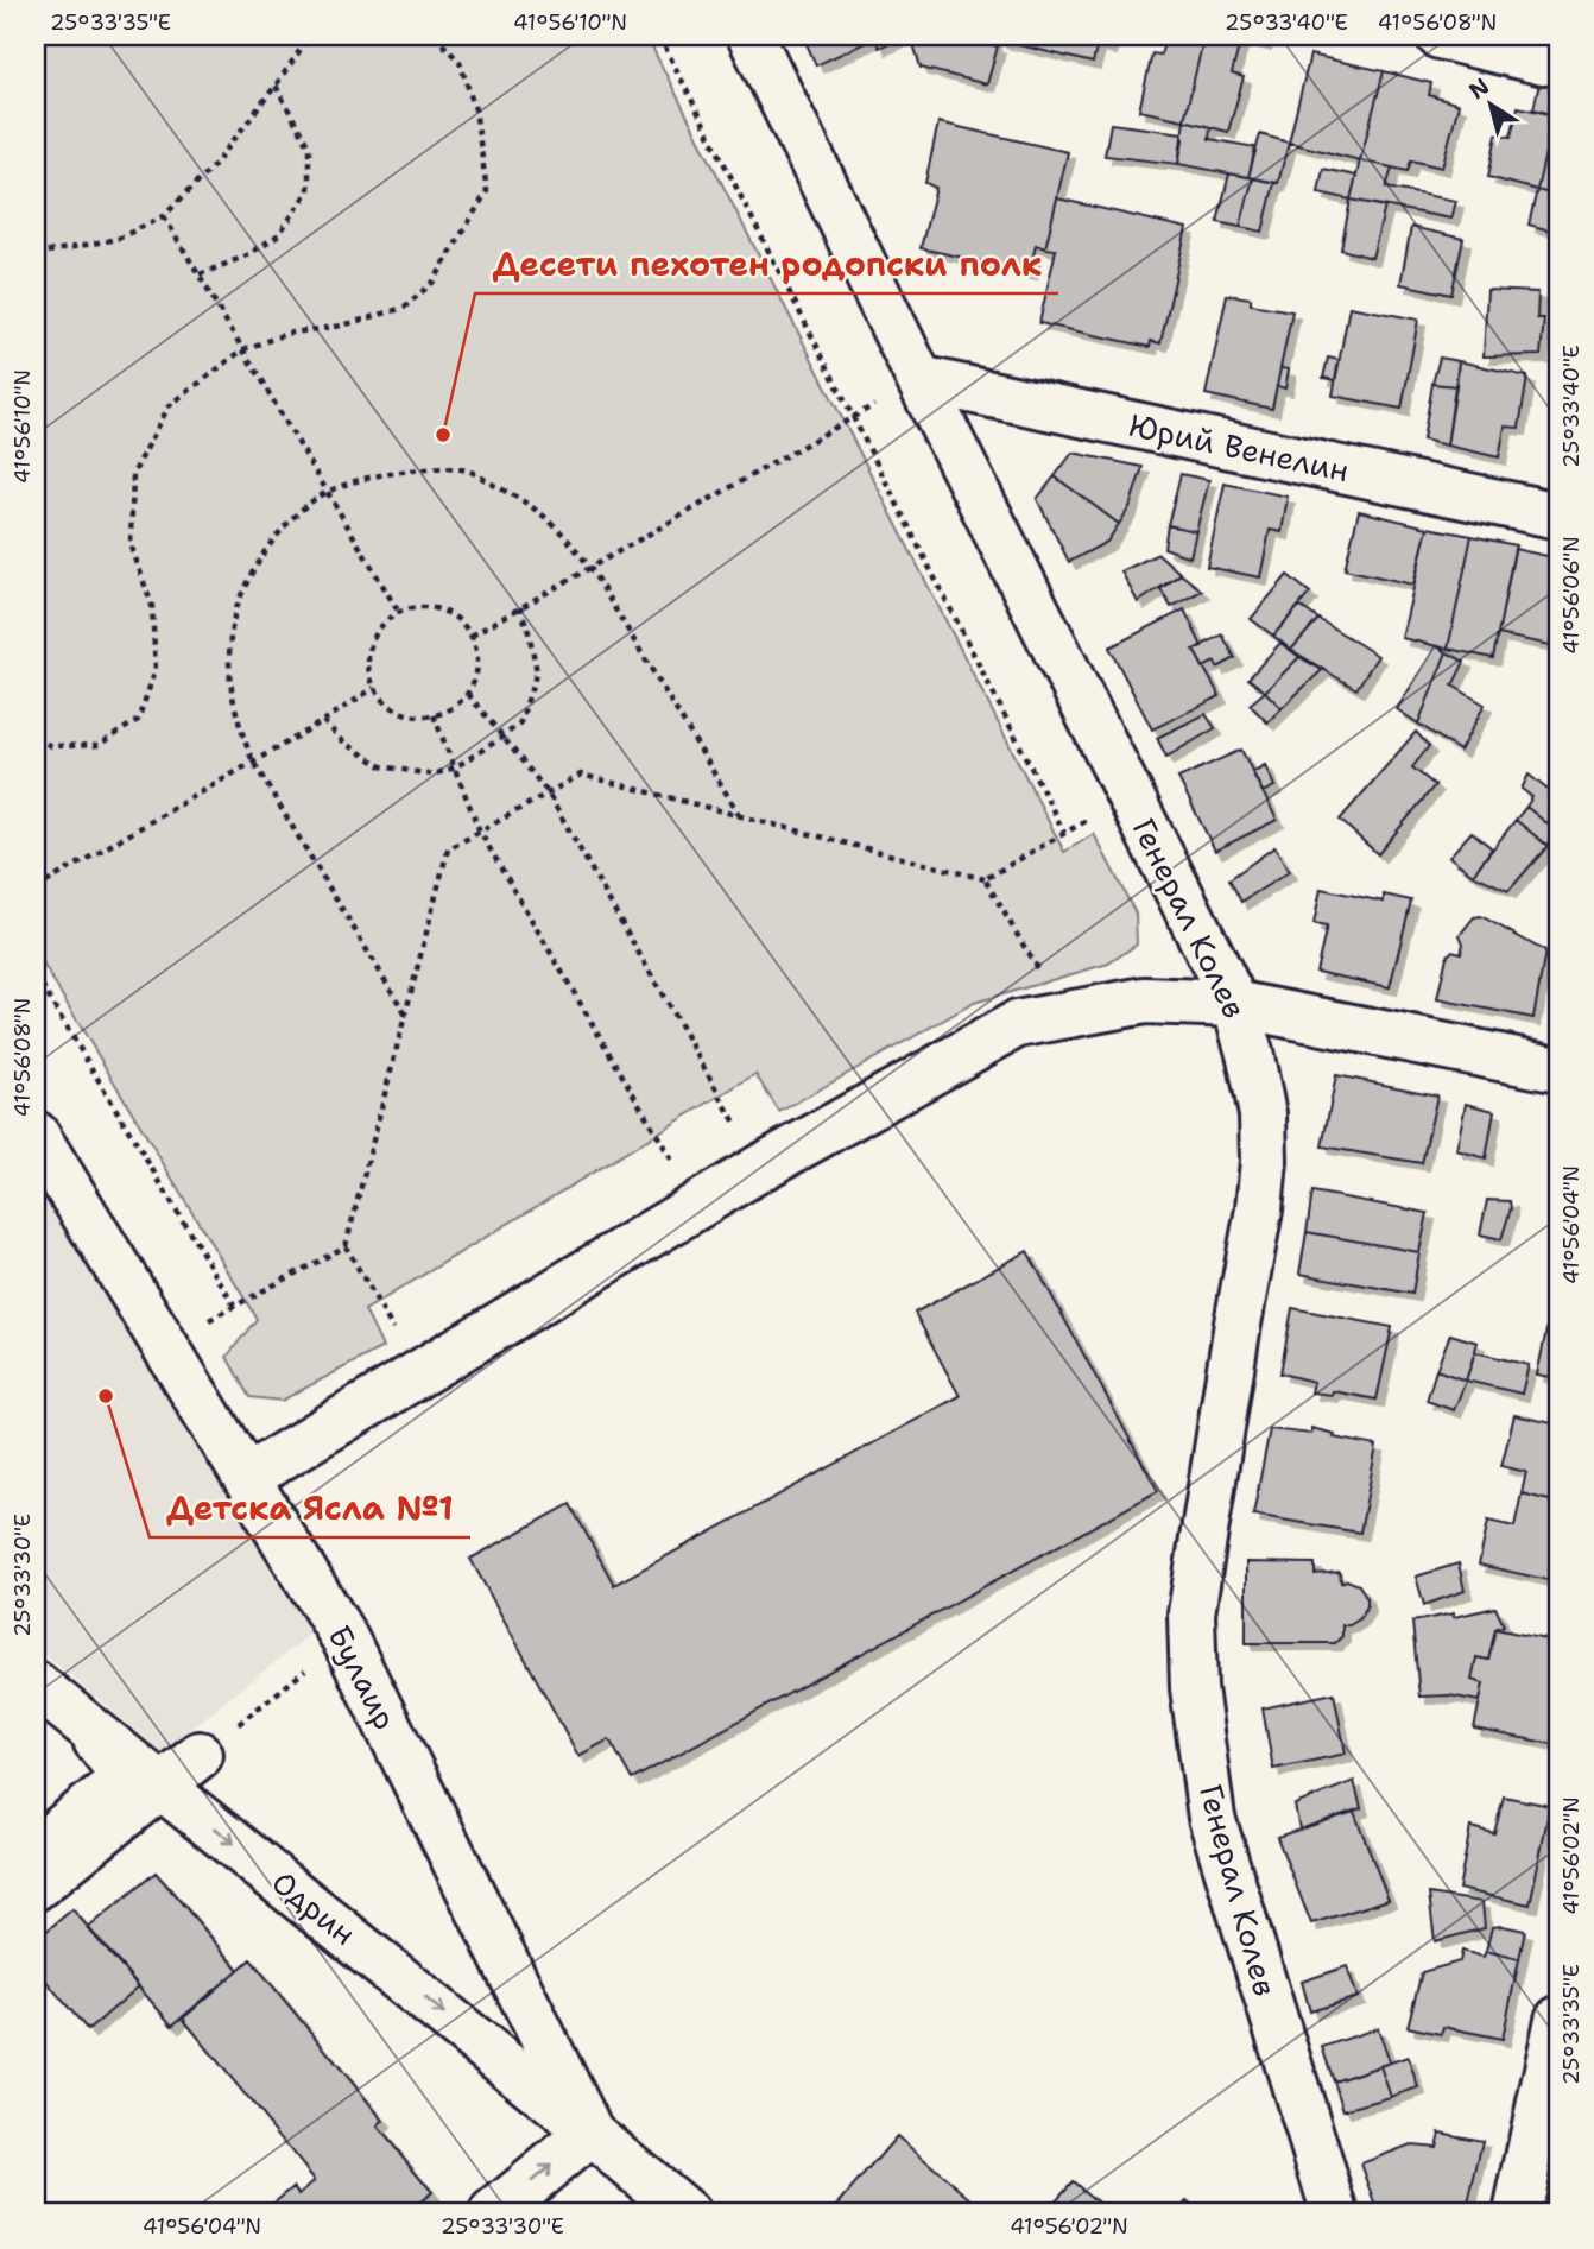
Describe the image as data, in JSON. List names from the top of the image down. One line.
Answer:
{"streets":{"street":["Юрий Венелин","Генерал Колев","Булаир","Одрин"]},"crossings":[["Юрий Венелин","Генерал Колев"],["Булаир","Одрин"]],"one_way":["Одрин"],"places":["Десети пехотен родопски полк","Детска Ясла №1"],"north":"top left","coordinates":["25°33'35\"E","41°56'10\"N","25°33'40\"E","41°56'08\"N","41°56'06\"N","41°56'04\"N","25°33'30\"E","41°56'02\"N"]}
